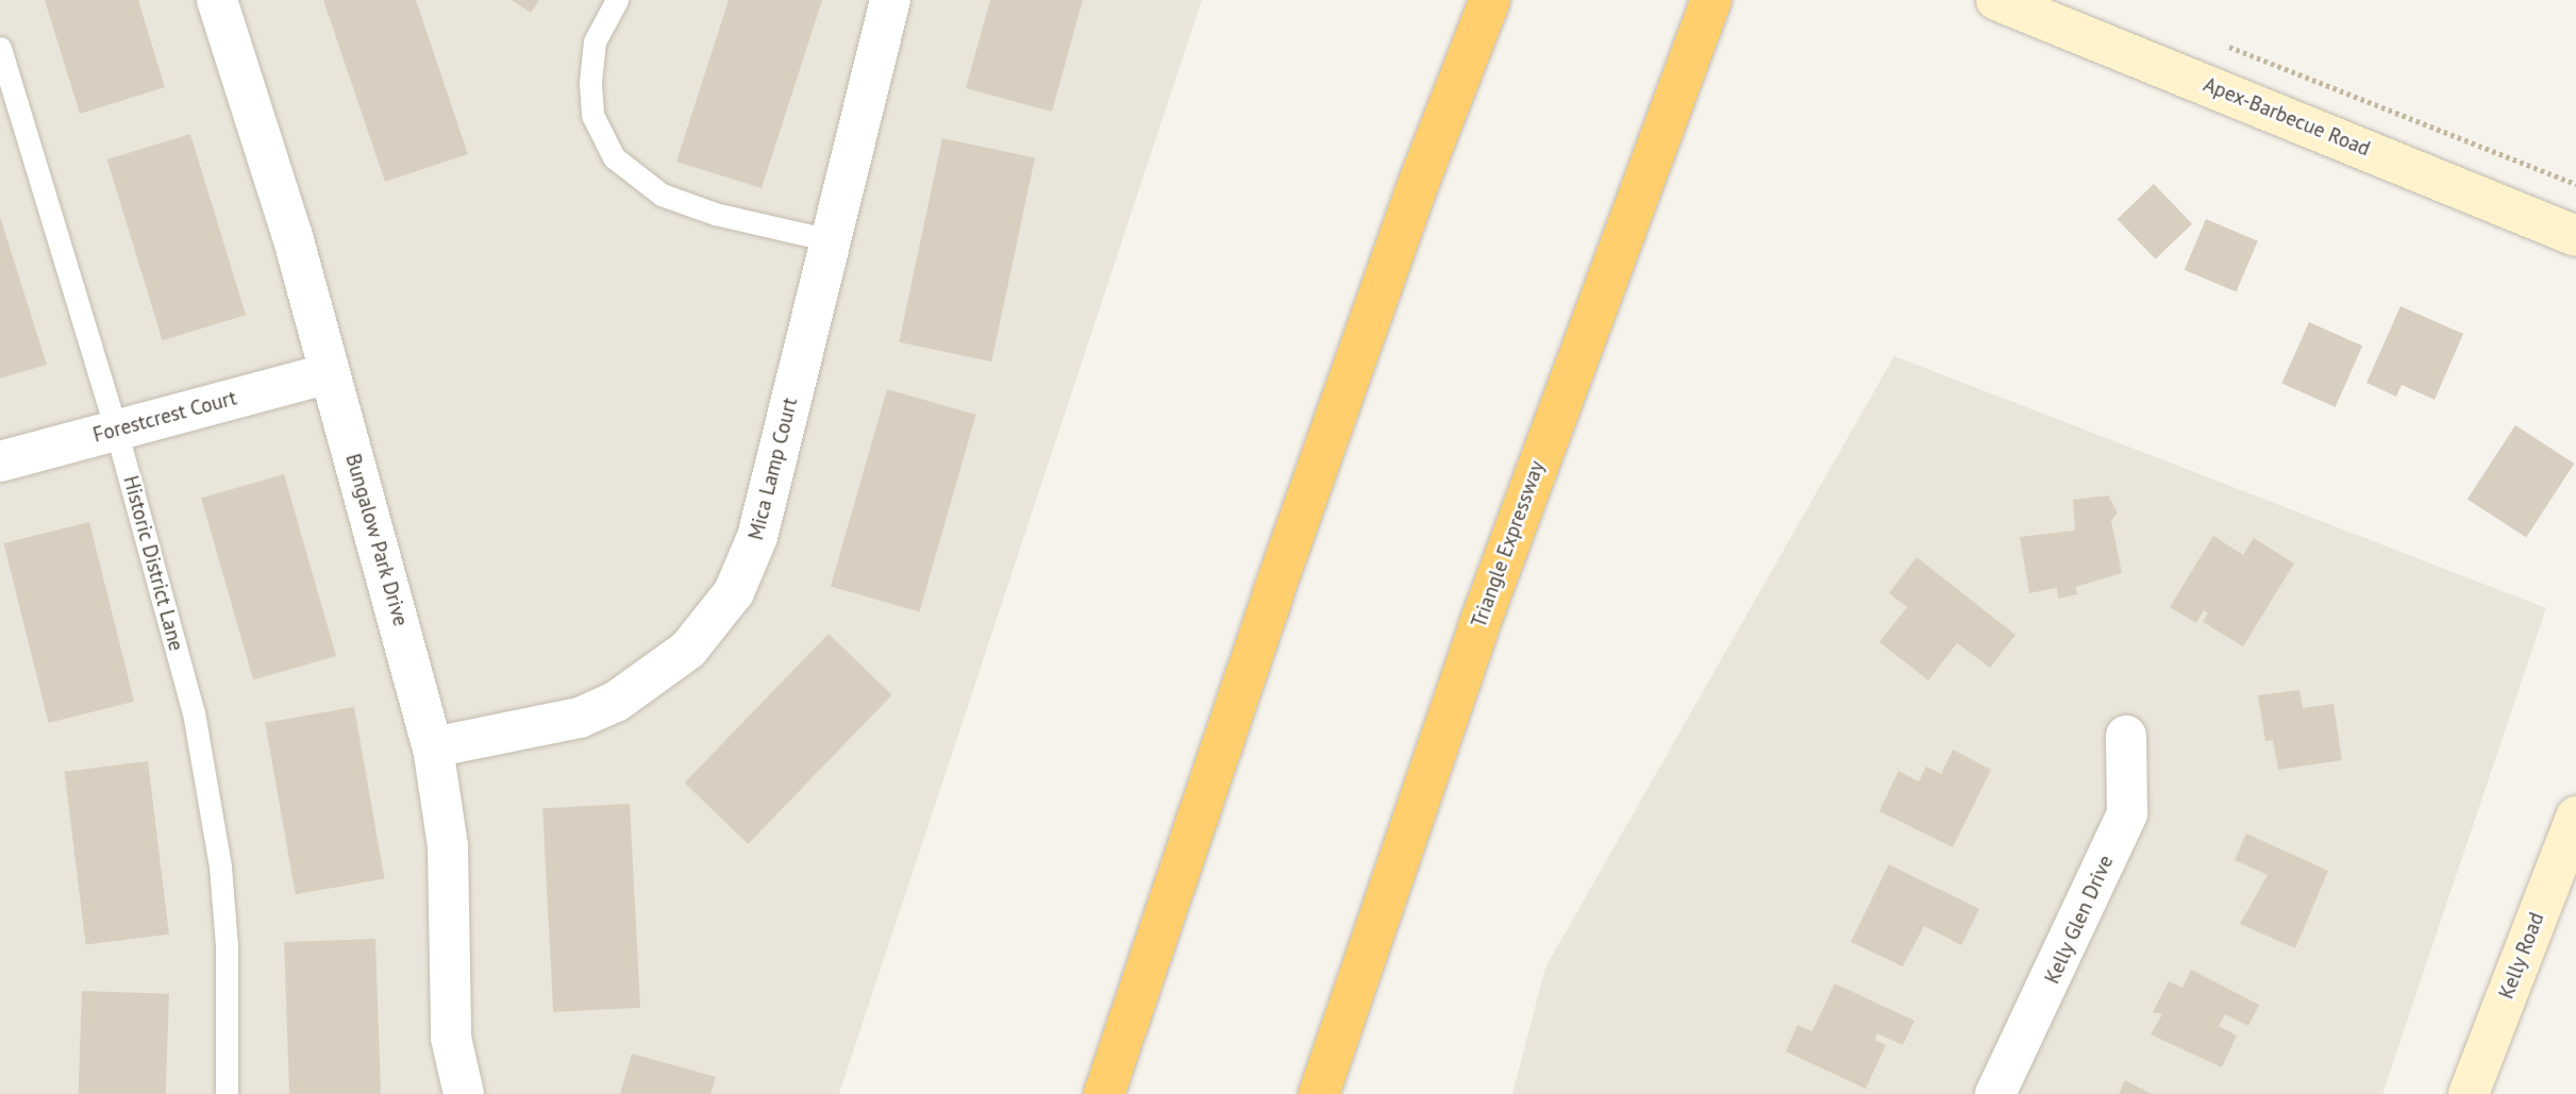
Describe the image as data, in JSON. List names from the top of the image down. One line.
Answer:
{"streets":{"highway":["Triangle Expressway"],"street":["Apex-Barbecue Road","Forestcrest Court","Mica Lamp Court","Bungalow Park Drive","Kelly Glen Drive","Kelly Road"],"lane":["Historic District Lane"]},"crossings":[["Forestcrest Court","Bungalow Park Drive"],["Forestcrest Court","Historic District Lane"],["Mica Lamp Court","Bungalow Park Drive"]]}
